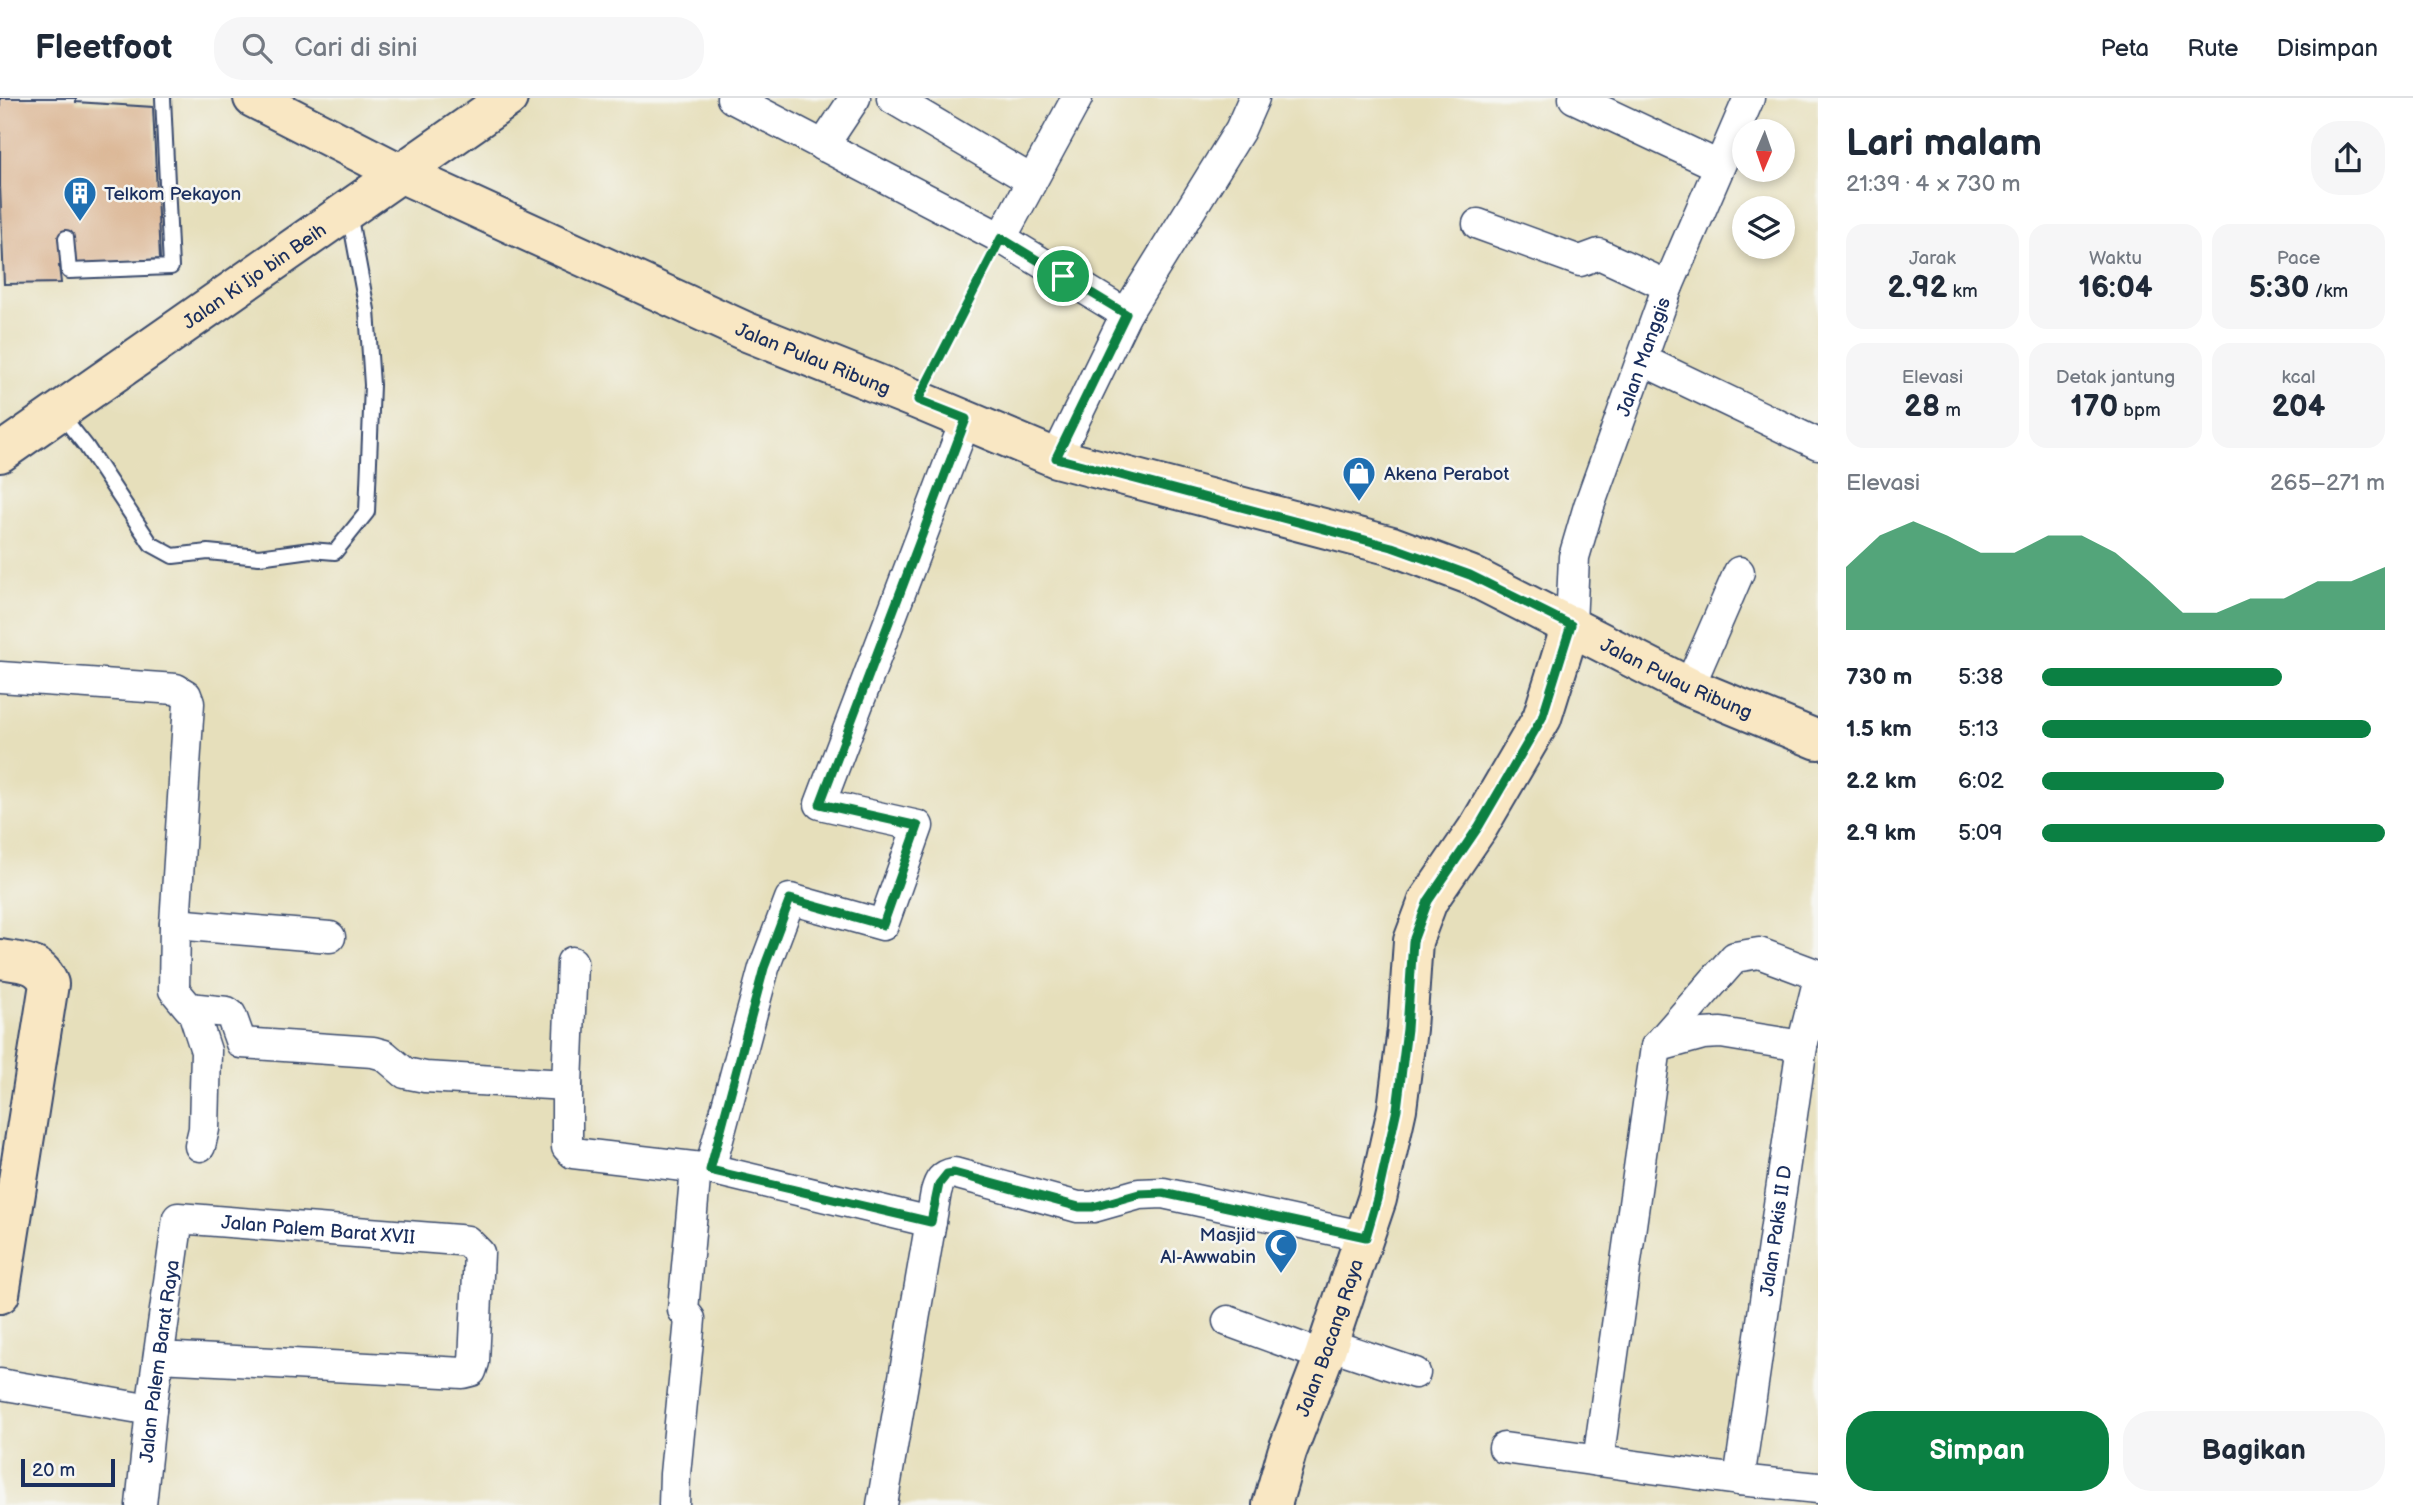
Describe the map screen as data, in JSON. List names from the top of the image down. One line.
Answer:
{"streets":{"street":["Jalan Ki Ijo bin Beih","Jalan Pulau Ribung","Jalan Manggis","Jalan Palem Barat XVII","Jalan Pakis II D","Jalan Bacang Raya","Jalan Palem Barat Raya"]},"crossings":[["Jalan Ki Ijo bin Beih","Jalan Pulau Ribung"],["Jalan Pulau Ribung","Jalan Manggis"],["Jalan Pulau Ribung","Jalan Bacang Raya"],["Jalan Manggis","Jalan Bacang Raya"],["Jalan Palem Barat XVII","Jalan Palem Barat Raya"]],"places":{"building":["Telkom Pekayon"],"shop":["Akena Perabot"],"mosque":["Masjid Al-Awwabin"]},"scale_bar":"20 m","north":"bottom","page":{"header":"Fleetfoot","search":"Cari di sini","nav":["Peta","Rute","Disimpan"],"heading":["Lari malam","21:39 · 4 × 730 m"],"stats":[["Jarak","2.92 km"],["Waktu","16:04"],["Pace","5:30 /km"],["Elevasi","28 m"],["Detak jantung","170 bpm"],["kcal","204"]],"chart":["Elevasi","265–271 m"],"list":[{"name":"730 m","note":"5:38"},{"name":"1.5 km","note":"5:13"},{"name":"2.2 km","note":"6:02"},{"name":"2.9 km","note":"5:09"}],"buttons":["Simpan","Bagikan"],"scale":"20 m"}}
